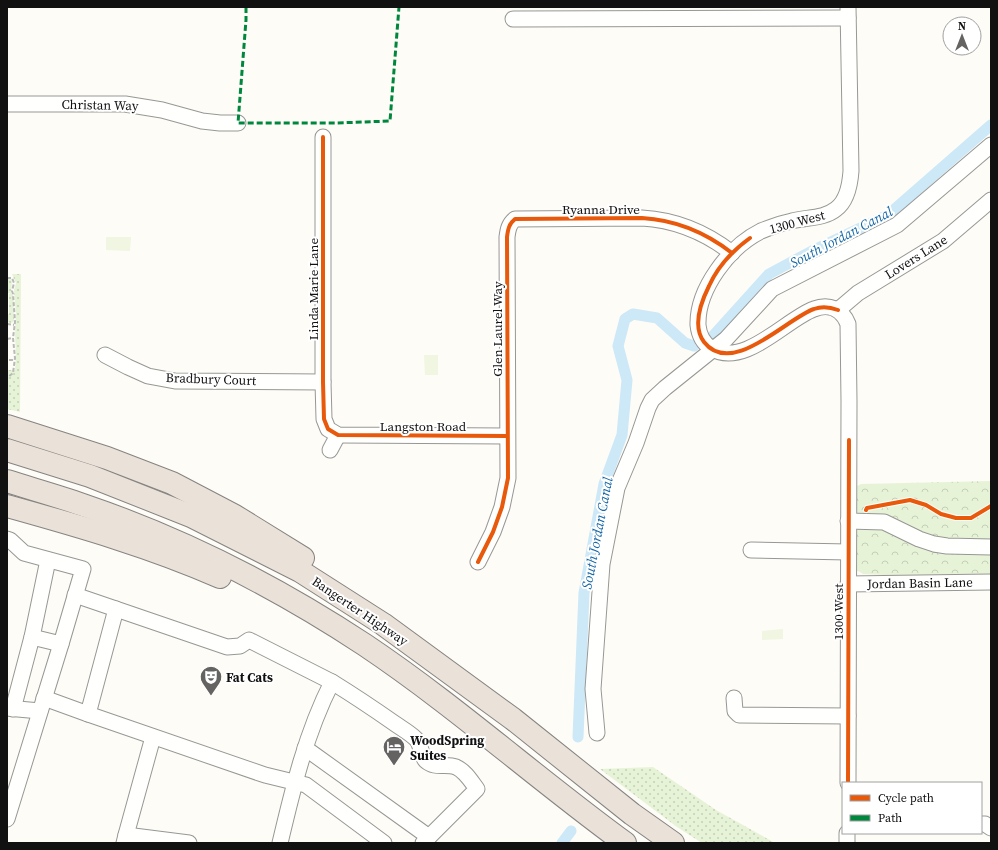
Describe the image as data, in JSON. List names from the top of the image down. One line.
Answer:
{"streets":{"highway":["Bangerter Highway"],"street":["Christan Way","Ryanna Drive","1300 West","Lovers Lane","Linda Marie Lane","Glen Laurel Way","Bradbury Court","Langston Road","Jordan Basin Lane"]},"crossings":[["Ryanna Drive","1300 West"],["Ryanna Drive","Glen Laurel Way"],["1300 West","Lovers Lane"],["1300 West","Jordan Basin Lane"],["Linda Marie Lane","Bradbury Court"],["Linda Marie Lane","Langston Road"],["Glen Laurel Way","Langston Road"]],"water":["South Jordan Canal"],"places":{"theatre":["Fat Cats"],"hotel":["WoodSpring Suites"]},"legend":["Cycle path","Path"],"north":"top"}
